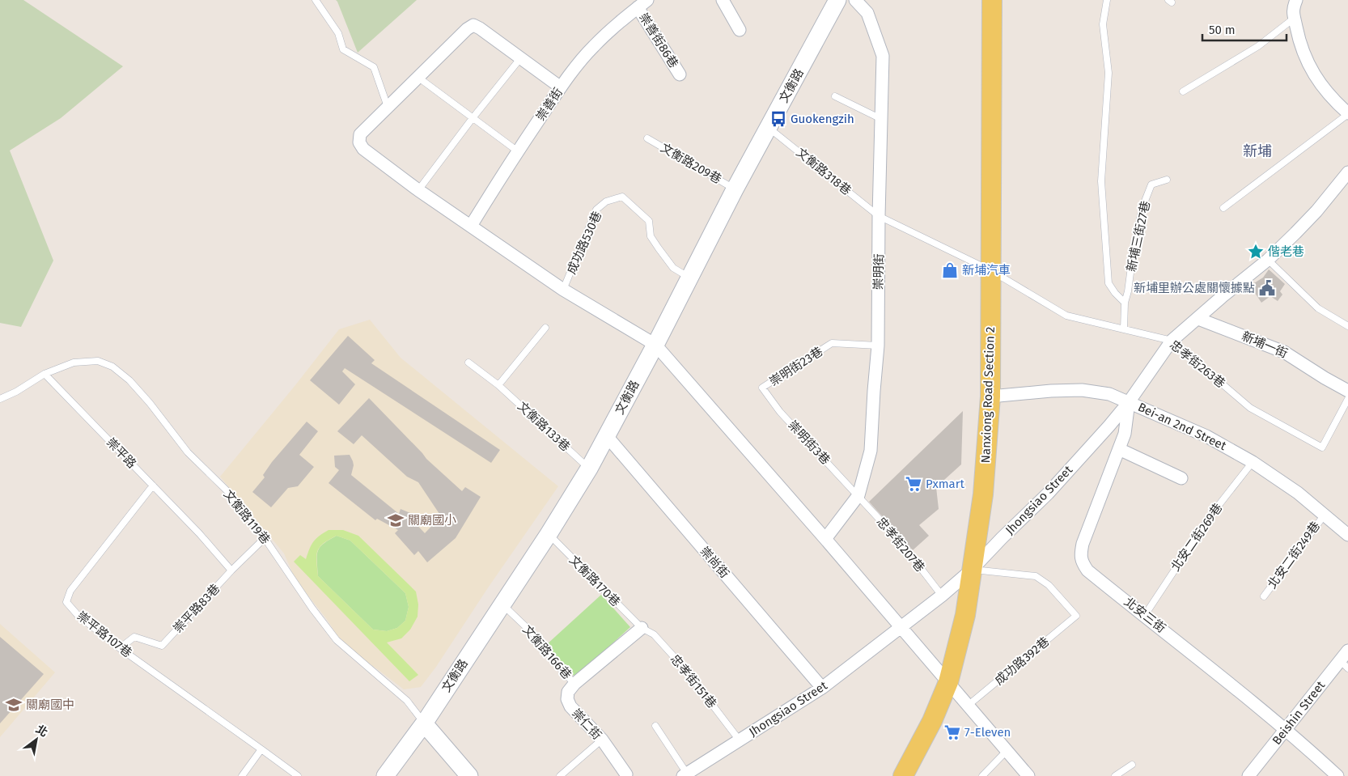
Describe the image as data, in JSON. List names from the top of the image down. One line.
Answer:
{"streets":{"main road":["Nanxiong Road Section 2"],"street":["崇善街86巷","文衡路","崇善街","崇明街","新埔一街","Bei-an 2nd Street","Jhongsiao Street","崇尚街","北安三街","Beishin Street","崇仁街"],"lane":["文衡路209巷","文衡路318巷","新埔三街27巷","成功路530巷","忠孝街263巷","崇明街23巷","文衡路133巷","崇明街3巷","崇平路","文衡路119巷","北安二街269巷","忠孝街207巷","北安二街249巷","文衡路170巷","崇平路83巷","崇平路107巷","文衡路166巷","成功路392巷","忠孝街151巷"]},"crossings":[["崇善街86巷","崇善街"],["文衡路","文衡路209巷"],["文衡路","文衡路318巷"],["文衡路","成功路530巷"],["文衡路","文衡路133巷"],["文衡路","文衡路119巷"],["文衡路","崇尚街"],["文衡路","文衡路170巷"],["文衡路","文衡路166巷"],["文衡路318巷","崇明街"],["文衡路318巷","忠孝街263巷"],["文衡路318巷","Nanxiong Road Section 2"],["新埔三街27巷","忠孝街263巷"],["崇明街","崇明街23巷"],["崇明街","崇明街3巷"],["崇明街","忠孝街207巷"],["新埔一街","Jhongsiao Street"],["忠孝街263巷","Nanxiong Road Section 2"],["忠孝街263巷","Jhongsiao Street"],["崇明街23巷","崇明街3巷"],["Nanxiong Road Section 2","Bei-an 2nd Street"],["Nanxiong Road Section 2","Jhongsiao Street"],["Nanxiong Road Section 2","成功路392巷"],["Bei-an 2nd Street","Jhongsiao Street"],["Bei-an 2nd Street","北安二街269巷"],["Bei-an 2nd Street","北安二街249巷"],["Bei-an 2nd Street","北安三街"],["崇明街3巷","忠孝街207巷"],["崇平路","文衡路119巷"],["崇平路","崇平路83巷"],["崇平路","崇平路107巷"],["Jhongsiao Street","忠孝街207巷"],["Jhongsiao Street","崇尚街"],["Jhongsiao Street","北安三街"],["Jhongsiao Street","成功路392巷"],["Jhongsiao Street","忠孝街151巷"],["文衡路119巷","崇平路83巷"],["北安二街269巷","北安三街"],["文衡路170巷","忠孝街151巷"],["崇平路83巷","崇平路107巷"],["北安三街","Beishin Street"],["文衡路166巷","崇仁街"]],"districts":["新埔"],"places":{"bus stop":["Guokengzih"],"place":["偕老巷"],"shop":["新埔汽車"],"public building":["新埔里辦公處關懷據點"],"supermarket":["Pxmart","7-Eleven"],"school or university":["關廟國小","關廟國中"]},"scale_bar":"50 m","north":"top right"}
